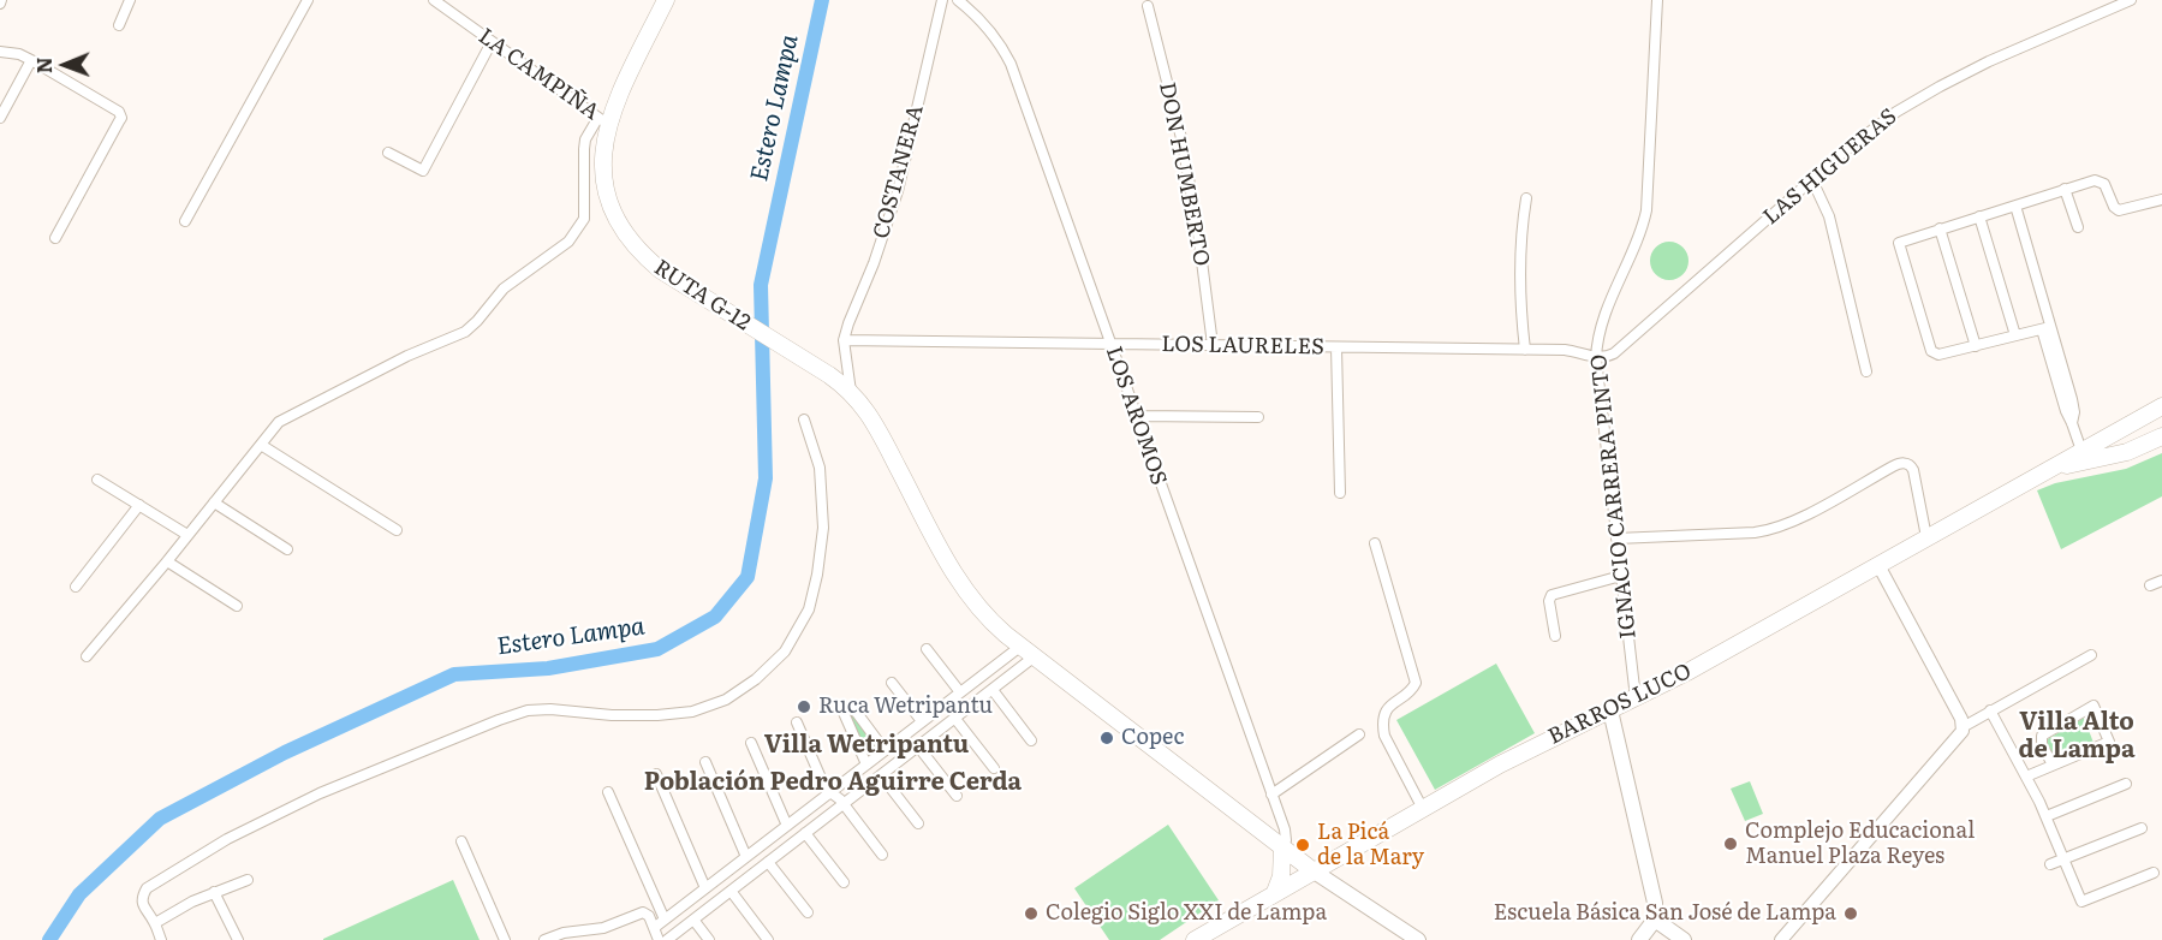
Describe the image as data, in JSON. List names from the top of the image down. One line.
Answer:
{"streets":{"main road":["RUTA G-12","BARROS LUCO"],"street":["LA CAMPIÑA","LAS HIGUERAS","COSTANERA","DON HUMBERTO","LOS LAURELES","LOS AROMOS","IGNACIO CARRERA PINTO"]},"crossings":[["LA CAMPIÑA","RUTA G-12"],["LAS HIGUERAS","LOS LAURELES"],["LAS HIGUERAS","IGNACIO CARRERA PINTO"],["COSTANERA","LOS LAURELES"],["DON HUMBERTO","LOS LAURELES"],["RUTA G-12","LOS AROMOS"],["RUTA G-12","BARROS LUCO"],["LOS LAURELES","LOS AROMOS"],["LOS LAURELES","IGNACIO CARRERA PINTO"],["IGNACIO CARRERA PINTO","BARROS LUCO"]],"districts":["Villa Alto de Lampa","Villa Wetripantu","Población Pedro Aguirre Cerda"],"water":["Estero Lampa"],"places":["Ruca Wetripantu","Copec","Complejo Educacional Manuel Plaza Reyes","La Picá de la Mary","Colegio Siglo XXI de Lampa","Escuela Básica San José de Lampa"],"north":"left"}
